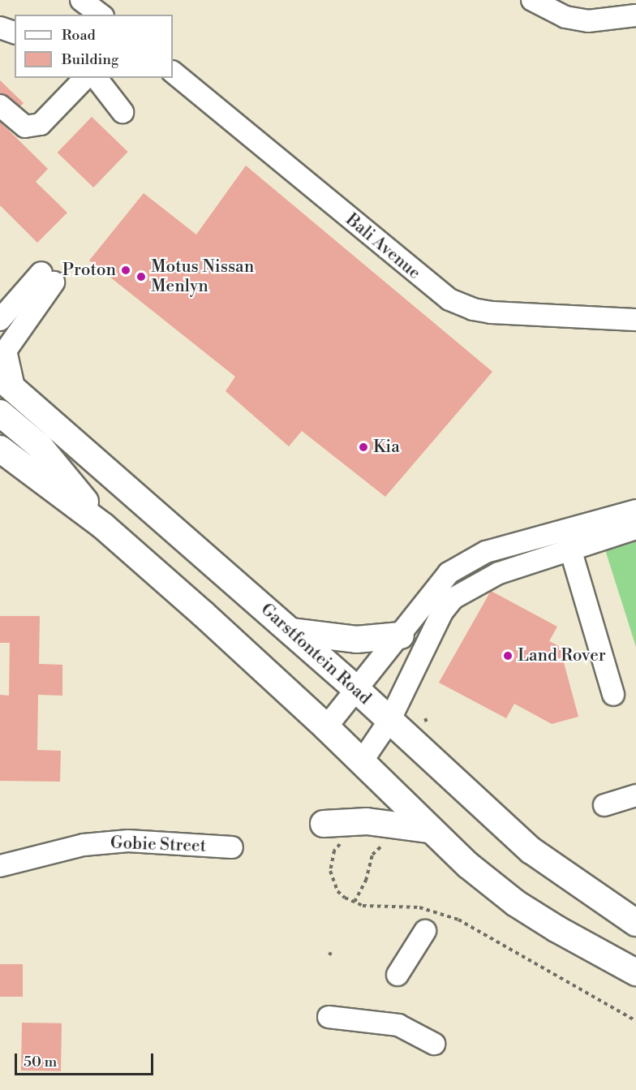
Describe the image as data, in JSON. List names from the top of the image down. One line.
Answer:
{"streets":{"main road":["Garstfontein Road"],"street":["Bali Avenue","Gobie Street"]},"places":["Proton","Motus Nissan Menlyn","Kia","Land Rover"],"legend":["Road","Building"],"scale_bar":"50 m"}
